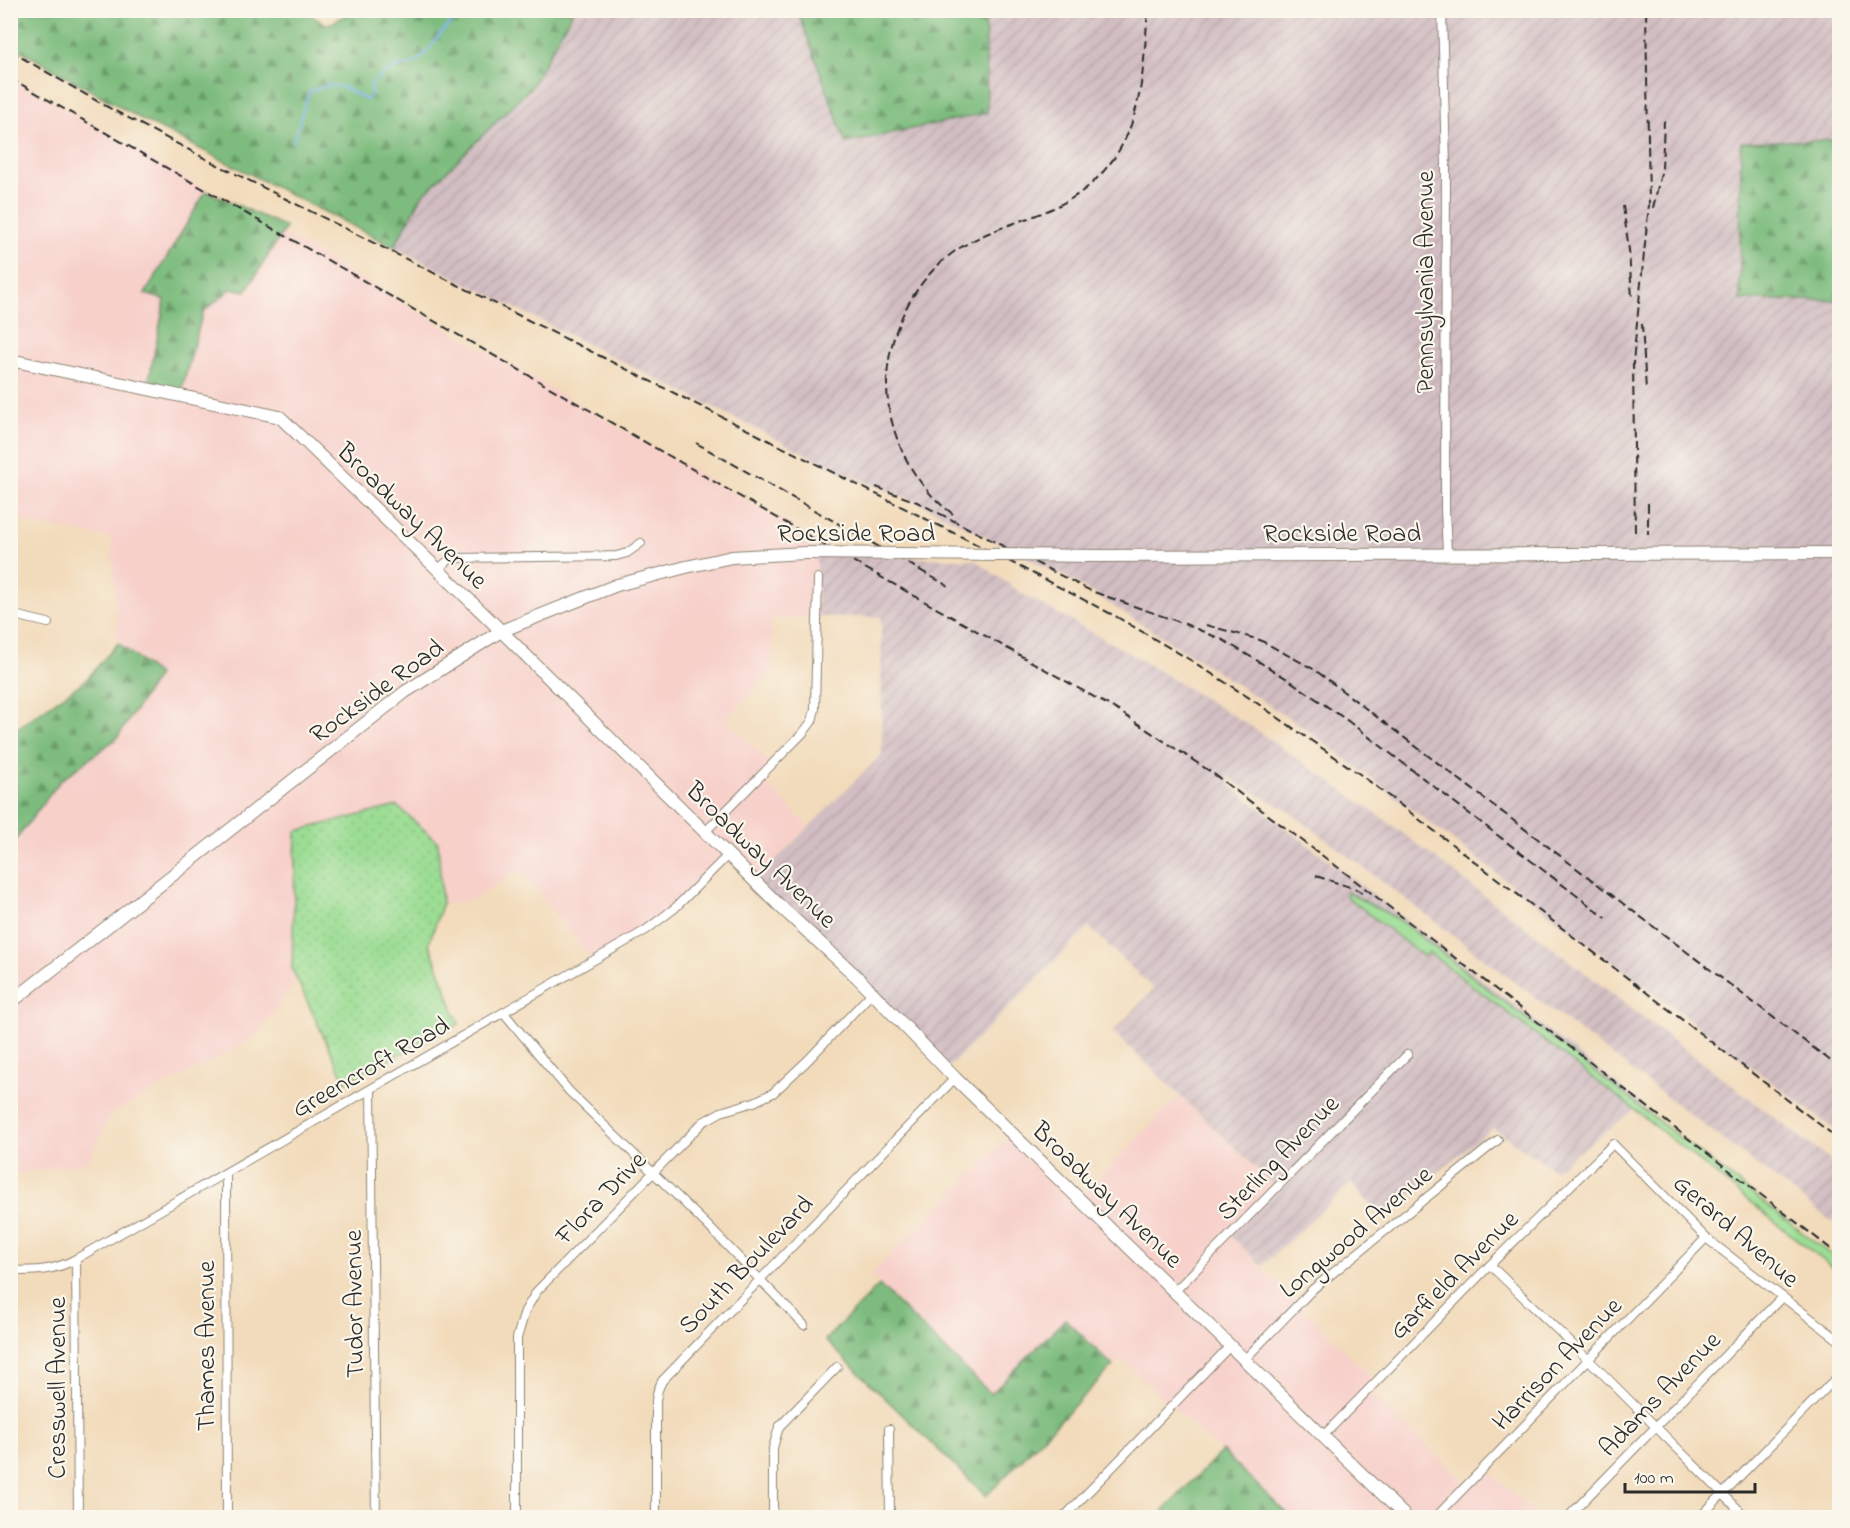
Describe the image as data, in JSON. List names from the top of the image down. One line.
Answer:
{"streets":{"main road":["Broadway Avenue","Rockside Road"],"street":["Pennsylvania Avenue","Greencroft Road","Sterling Avenue","Flora Drive","Gerard Avenue","Longwood Avenue","South Boulevard","Garfield Avenue","Tudor Avenue","Thames Avenue","Harrison Avenue","Cresswell Avenue","Adams Avenue"]},"crossings":[["Pennsylvania Avenue","Rockside Road"],["Broadway Avenue","Rockside Road"],["Broadway Avenue","Greencroft Road"],["Broadway Avenue","Sterling Avenue"],["Broadway Avenue","Flora Drive"],["Broadway Avenue","Longwood Avenue"],["Broadway Avenue","South Boulevard"],["Broadway Avenue","Garfield Avenue"],["Greencroft Road","Tudor Avenue"],["Greencroft Road","Thames Avenue"],["Greencroft Road","Cresswell Avenue"],["Gerard Avenue","Garfield Avenue"],["Gerard Avenue","Harrison Avenue"],["Gerard Avenue","Adams Avenue"]],"scale_bar":"100 m"}
